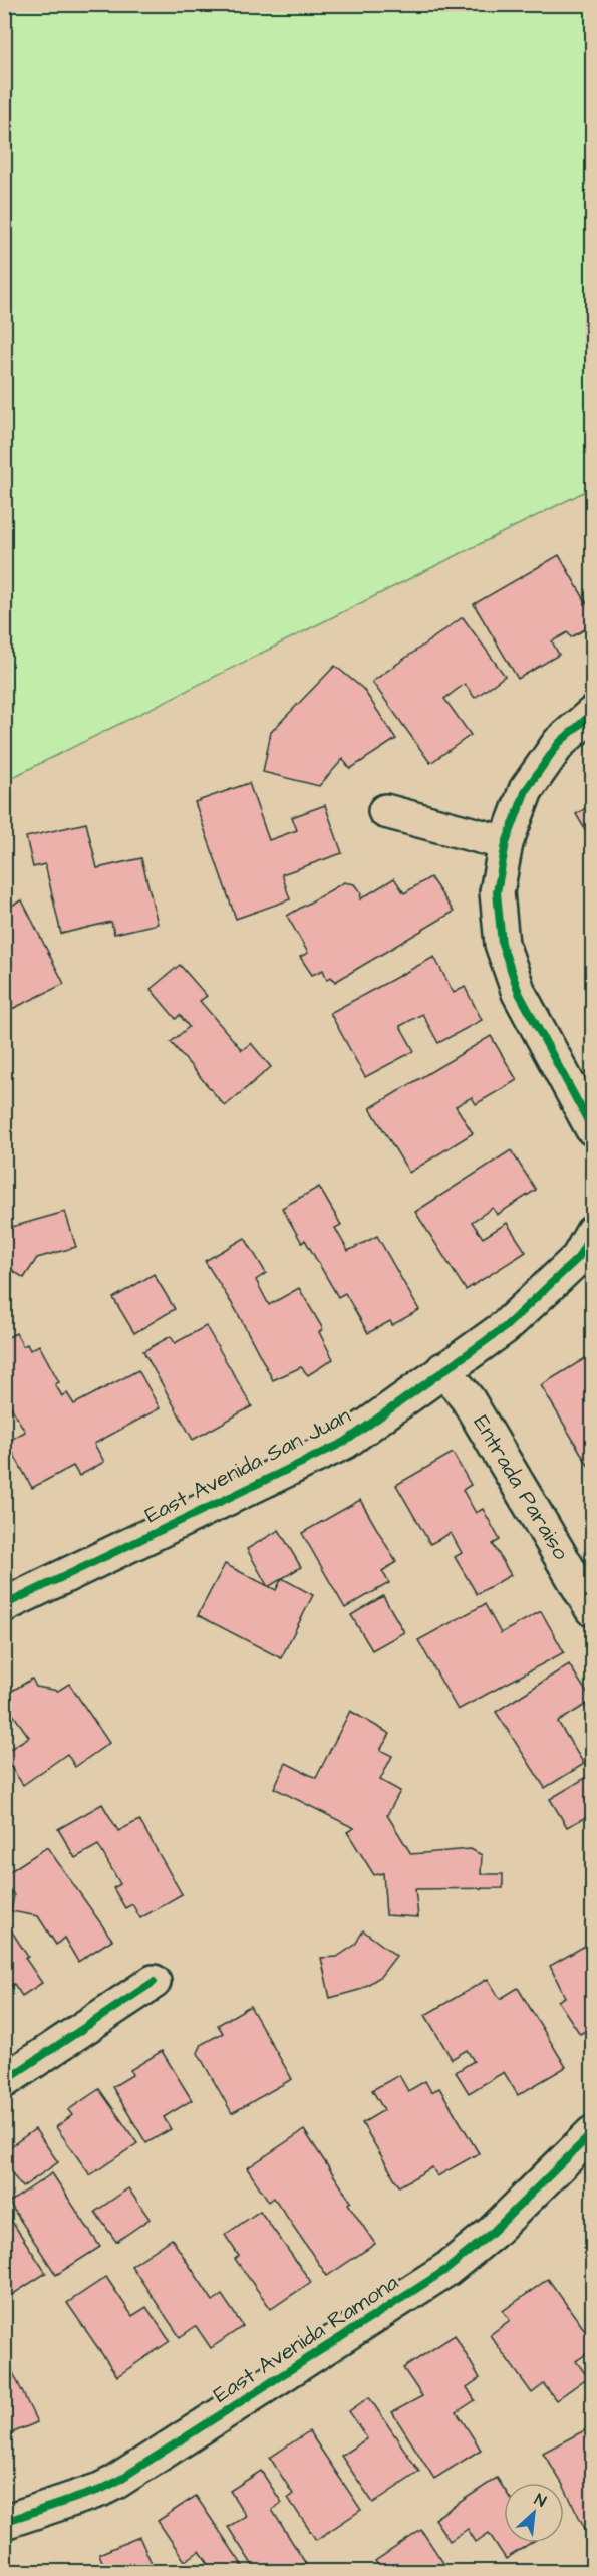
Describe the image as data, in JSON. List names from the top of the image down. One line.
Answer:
{"streets":{"street":["East Avenida San Juan","Entrada Paraiso","East Avenida Ramona"]},"crossings":[["East Avenida San Juan","Entrada Paraiso"]],"north":"top right"}
